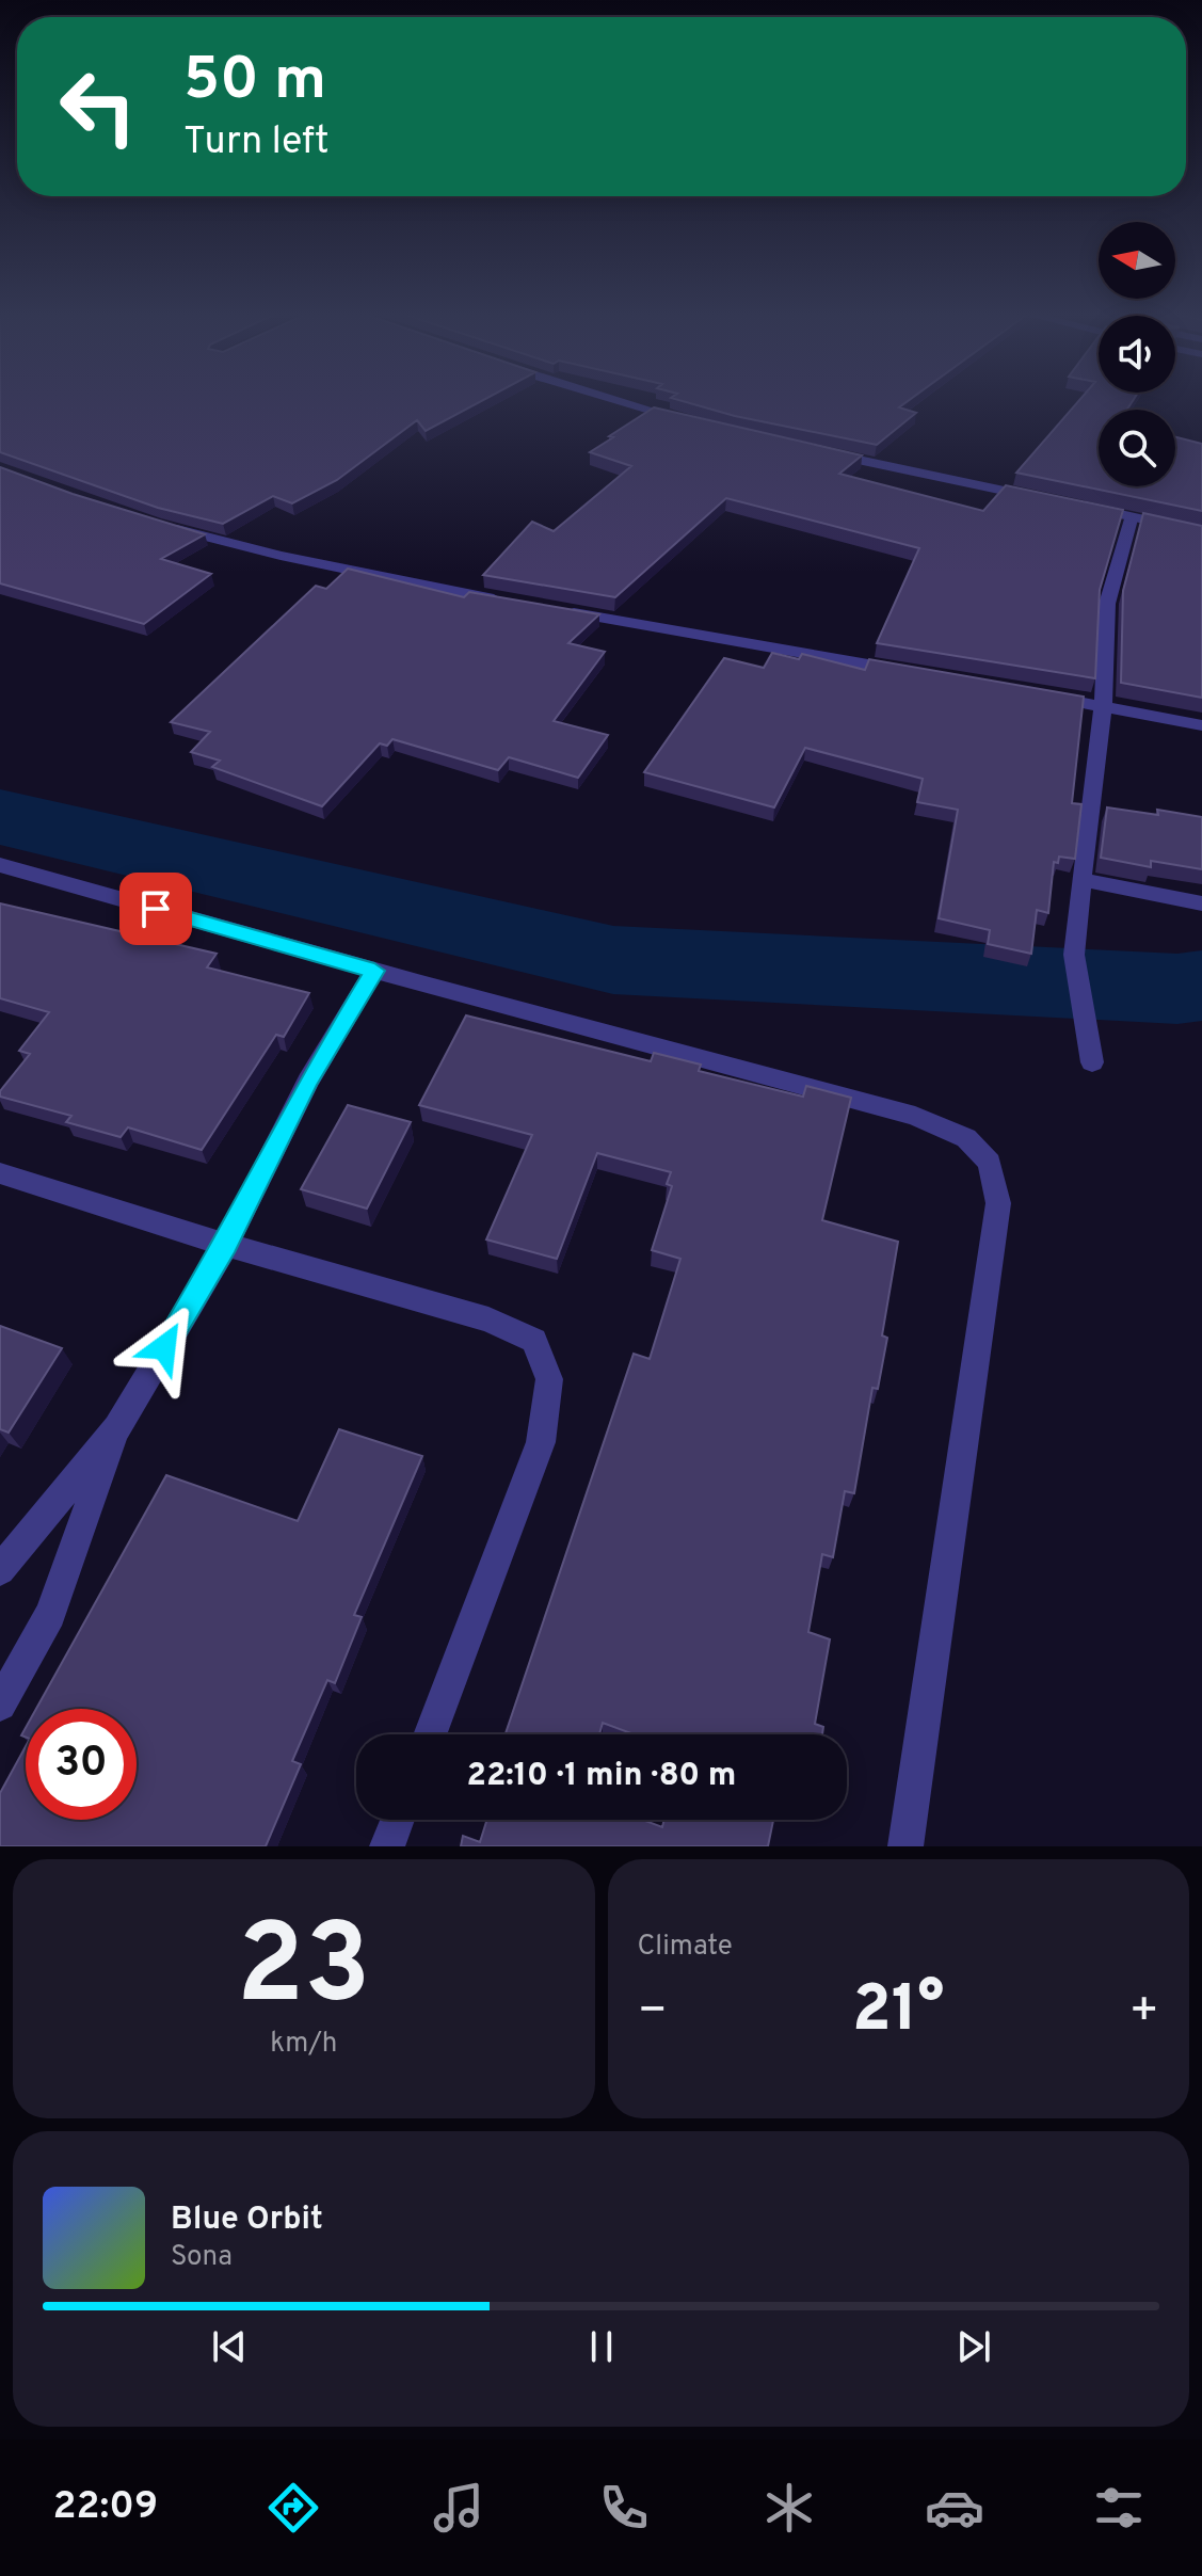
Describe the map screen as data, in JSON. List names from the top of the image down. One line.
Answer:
{"north":"left","page":{"turn":["50 m","Turn left"],"limit":"30","trip":"22:10 · 1 min · 80 m","tile":[["23","km/h"],"Climate"],"heat":["−","21°","+"],"song":["Blue Orbit","Sona"],"tabs":"22:09"}}
